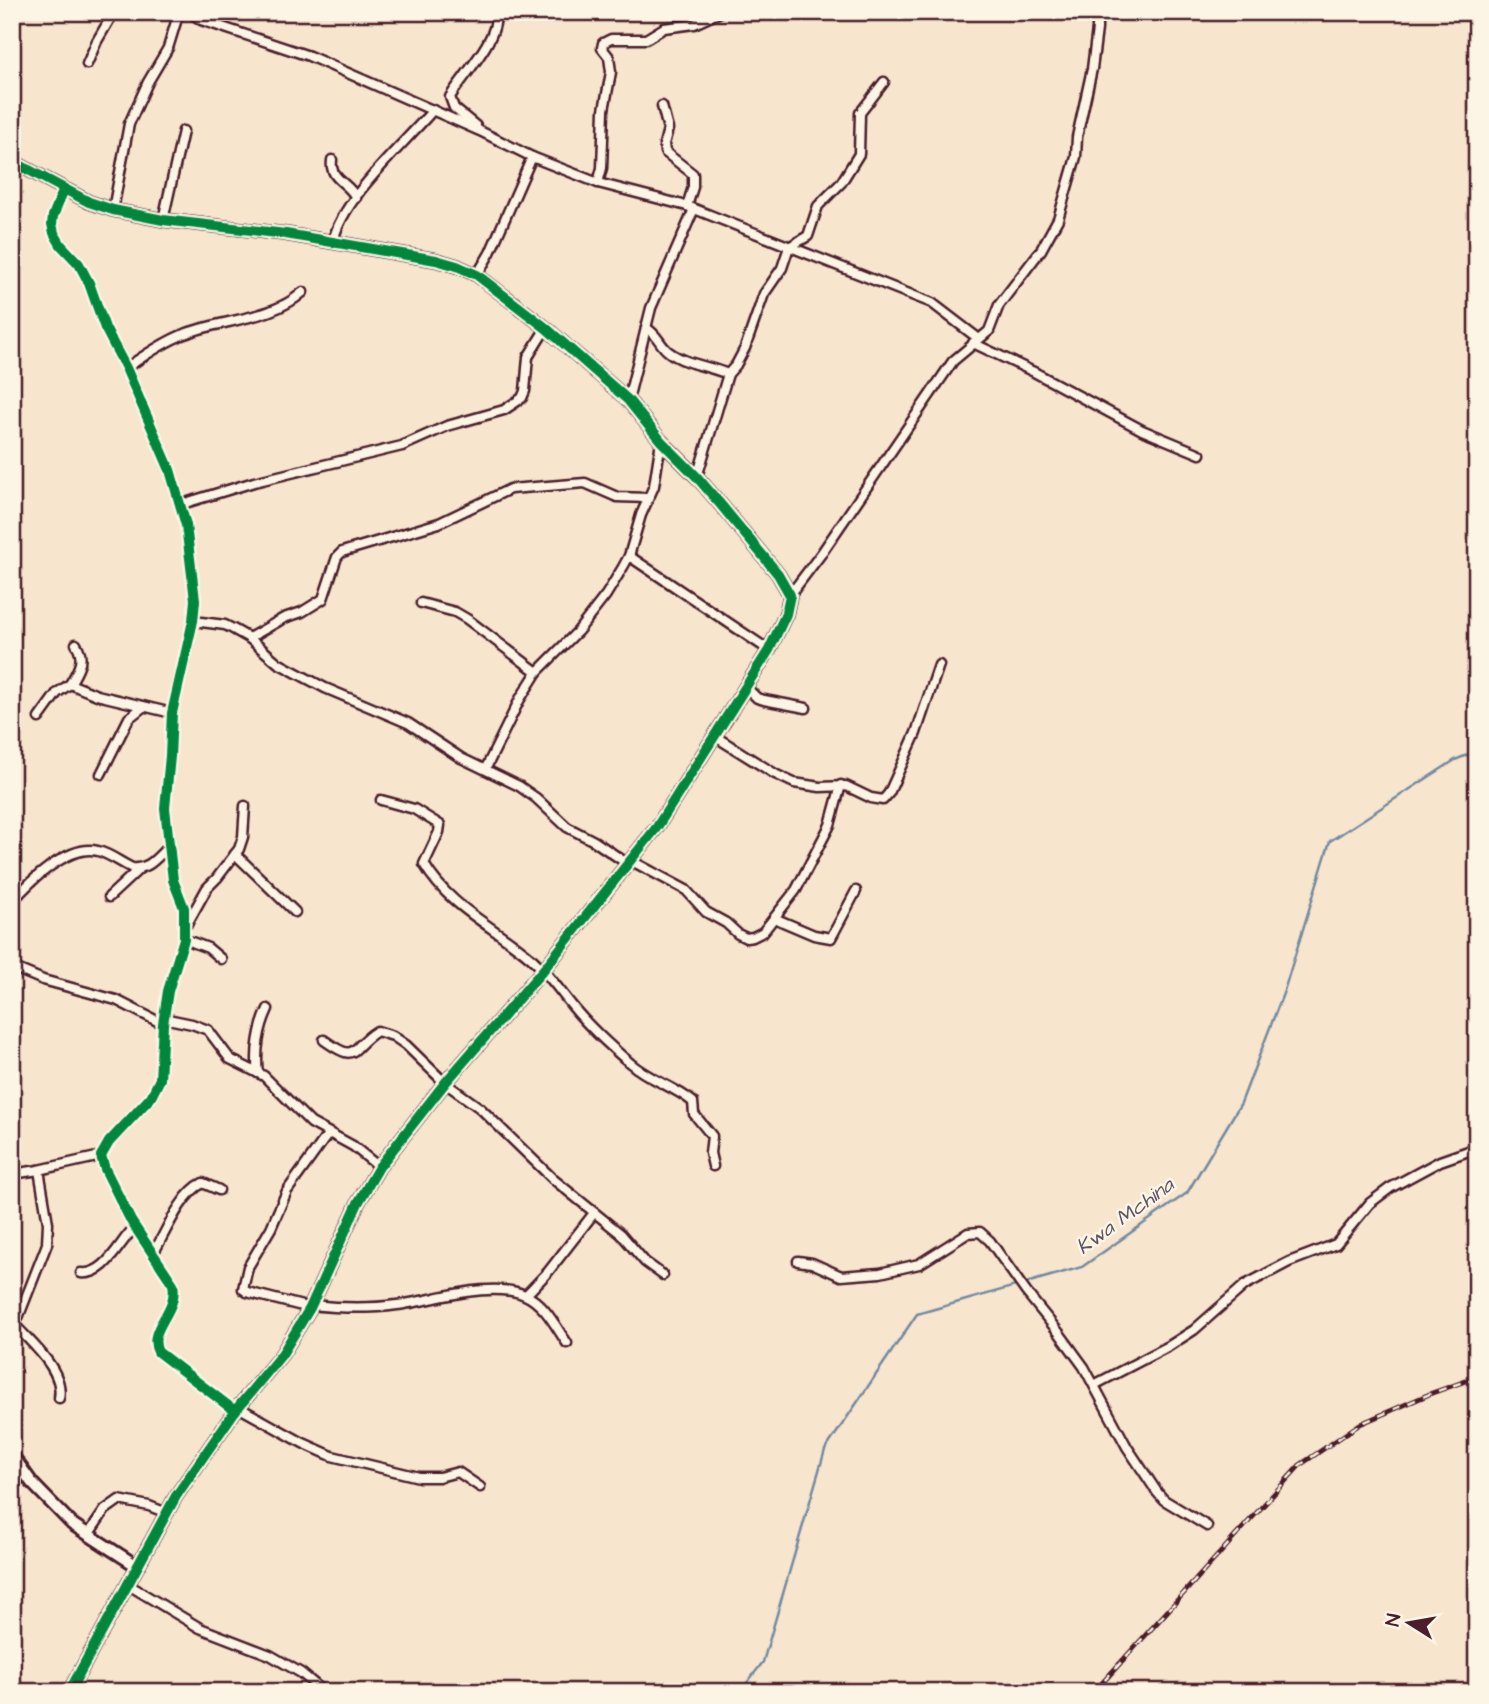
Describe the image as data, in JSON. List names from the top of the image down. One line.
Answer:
{"water":["Kwa Mchina"],"north":"left"}
